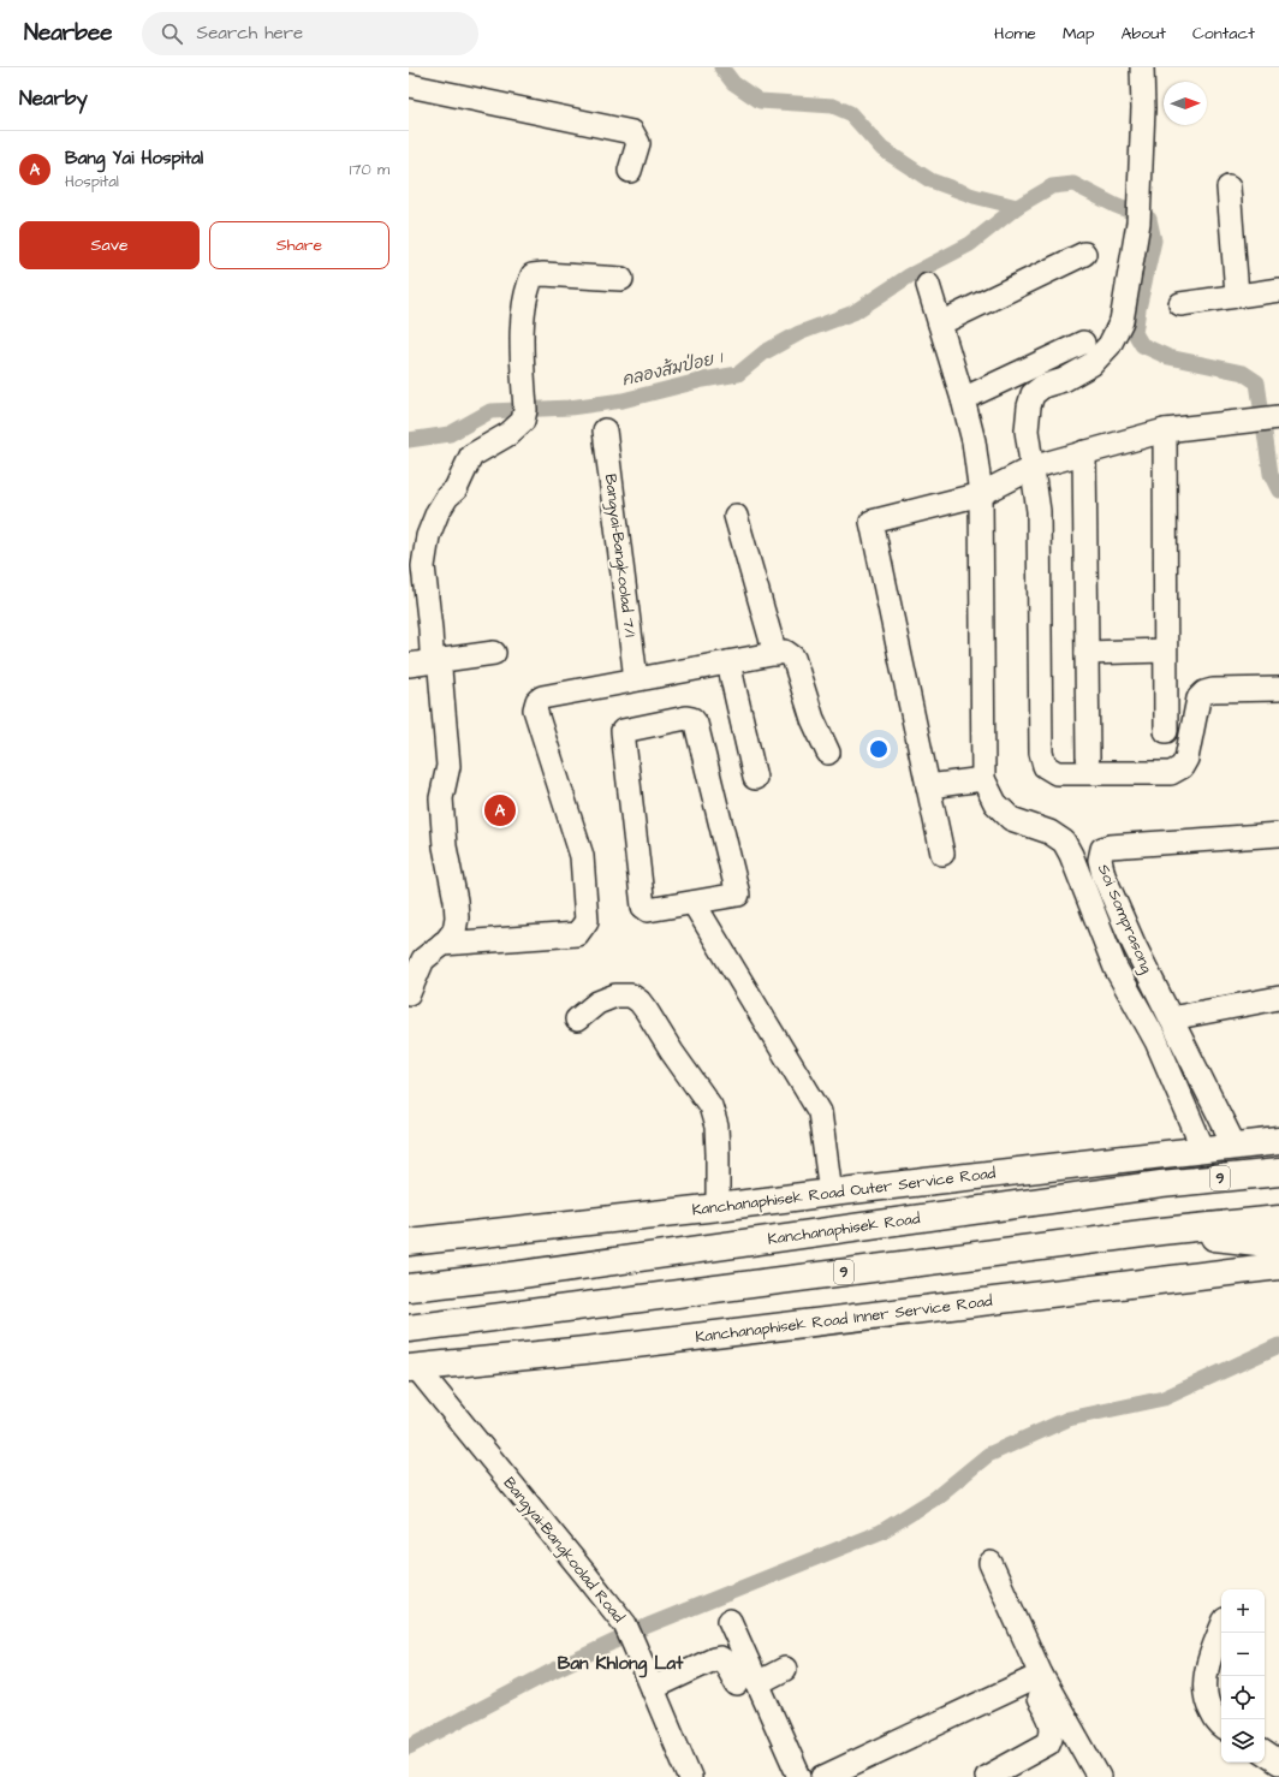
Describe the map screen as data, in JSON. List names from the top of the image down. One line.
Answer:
{"streets":{"main road":["9","Kanchanaphisek Road Outer Service Road","Kanchanaphisek Road","Kanchanaphisek Road Inner Service Road"],"street":["Bangyai-Bangkoolad 7/1","Soi Somprasong","Bangyai-Bangkoolad Road"]},"crossings":[["Soi Somprasong","Kanchanaphisek Road Outer Service Road"],["Kanchanaphisek Road Inner Service Road","Bangyai-Bangkoolad Road"]],"districts":["Ban Khlong Lat"],"water":["คลองส้มป่อย 1"],"north":"right","page":{"header":"Nearbee","search":"Search here","nav":["Home","Map","About","Contact"],"heading":"Nearby","list":[{"mark":"A","name":"Bang Yai Hospital","note":"Hospital","value":"170 m"}],"buttons":["Save","Share"],"pins":"A","map_buttons":["+","−"]}}
